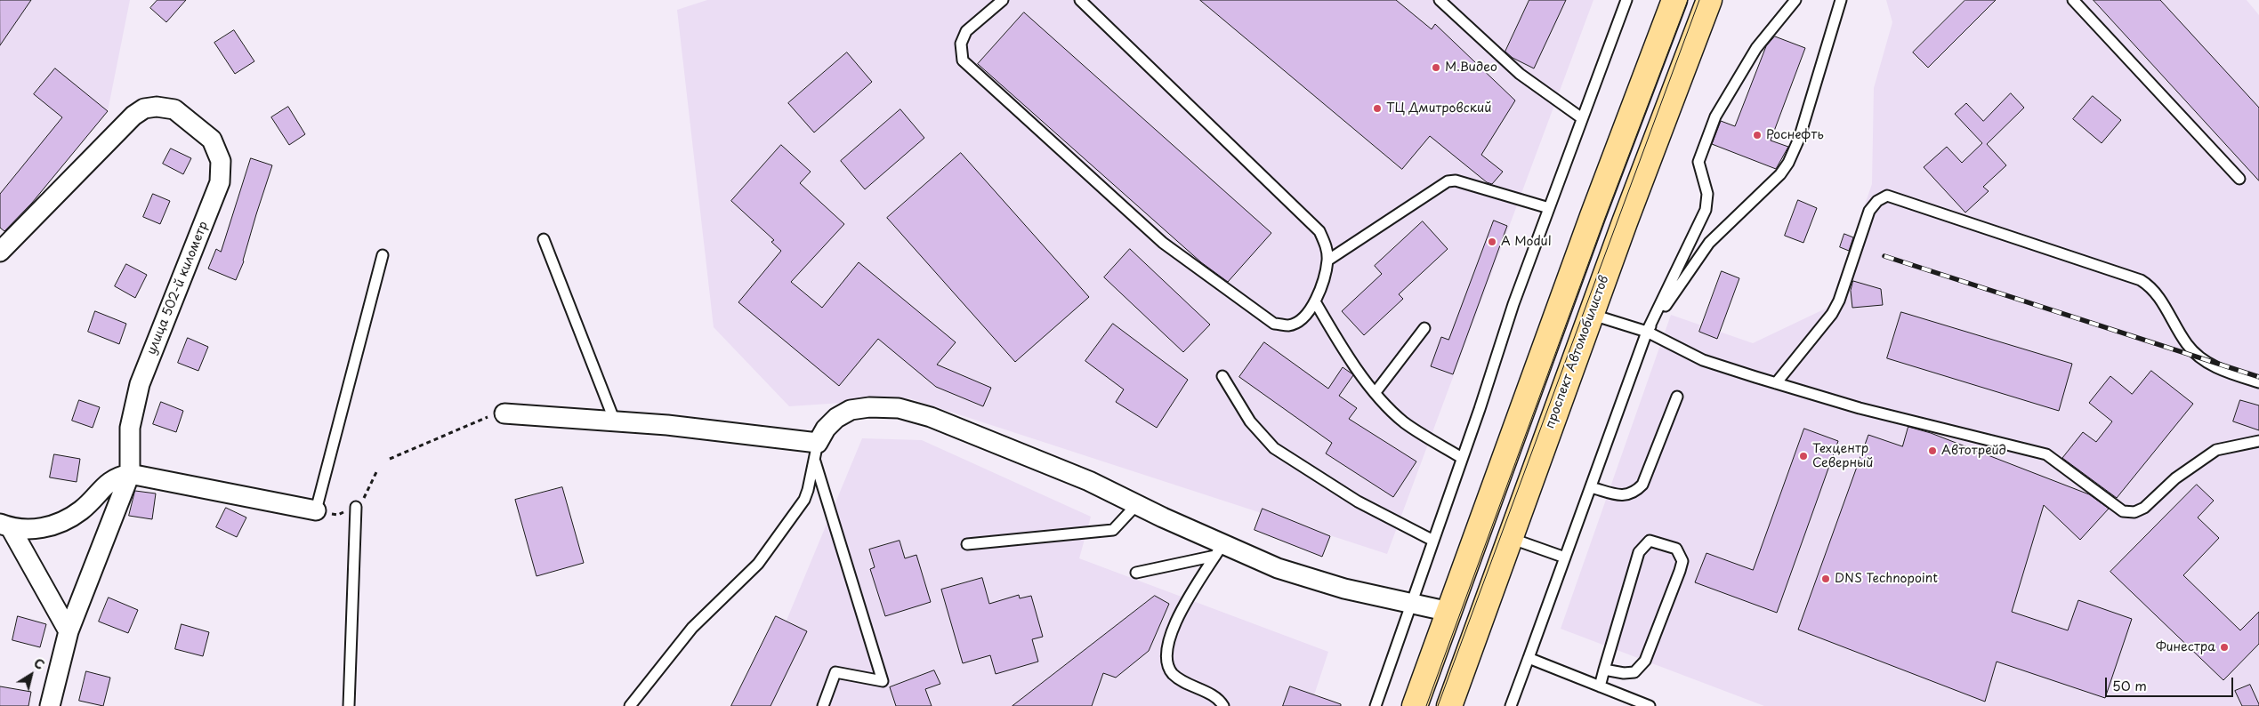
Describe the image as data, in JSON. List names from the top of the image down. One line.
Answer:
{"streets":{"main road":["проспект Автомобилистов"],"street":["улица 502-й километр"]},"places":["М.Видео","ТЦ Дмитровский","Роснефть","A Modul","Автотрейд","Техцентр Северный","DNS Technopoint","Финестра"],"scale_bar":"50 m","north":"top right"}
